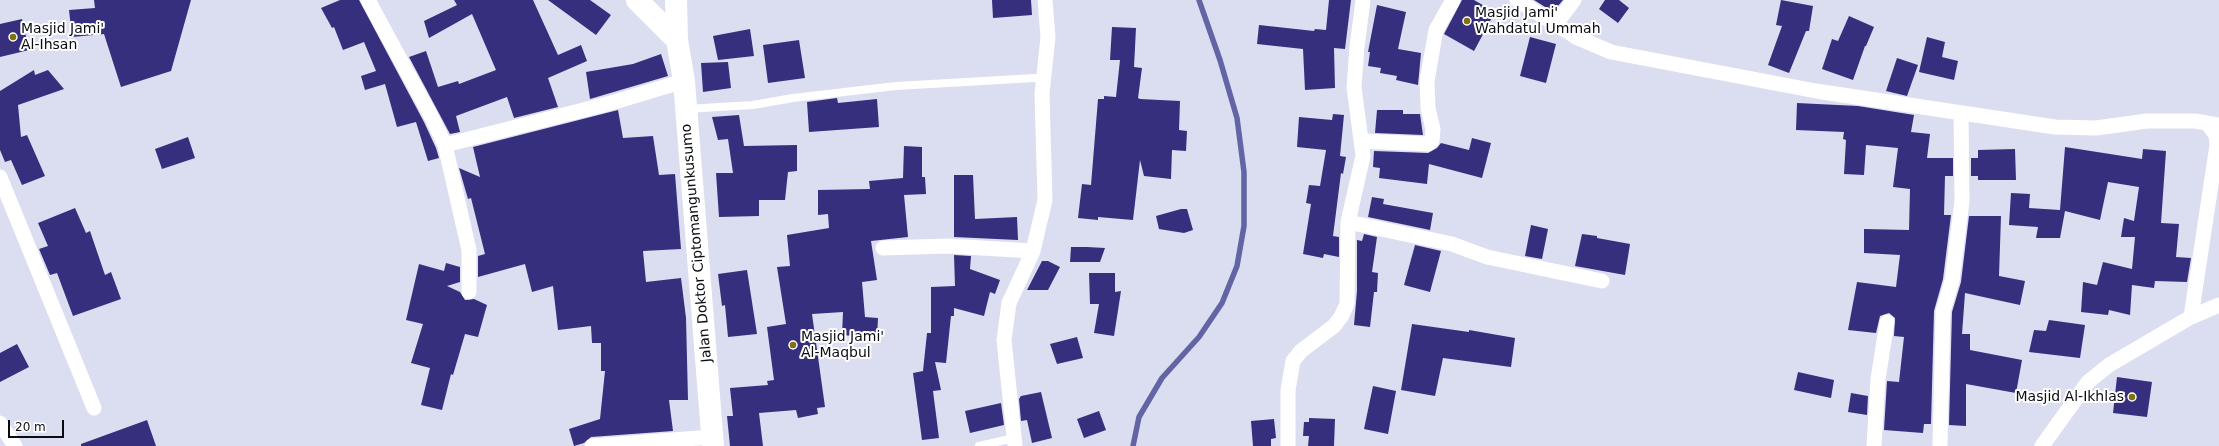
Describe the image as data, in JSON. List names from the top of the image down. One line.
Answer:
{"streets":{"main road":["Jalan Doktor Ciptomangunkusumo"]},"places":["Masjid Jami' Wahdatul Ummah","Masjid Jami' Al-Ihsan","Masjid Jami' Al-Maqbul","Masjid Al-Ikhlas"],"scale_bar":"20 m"}
